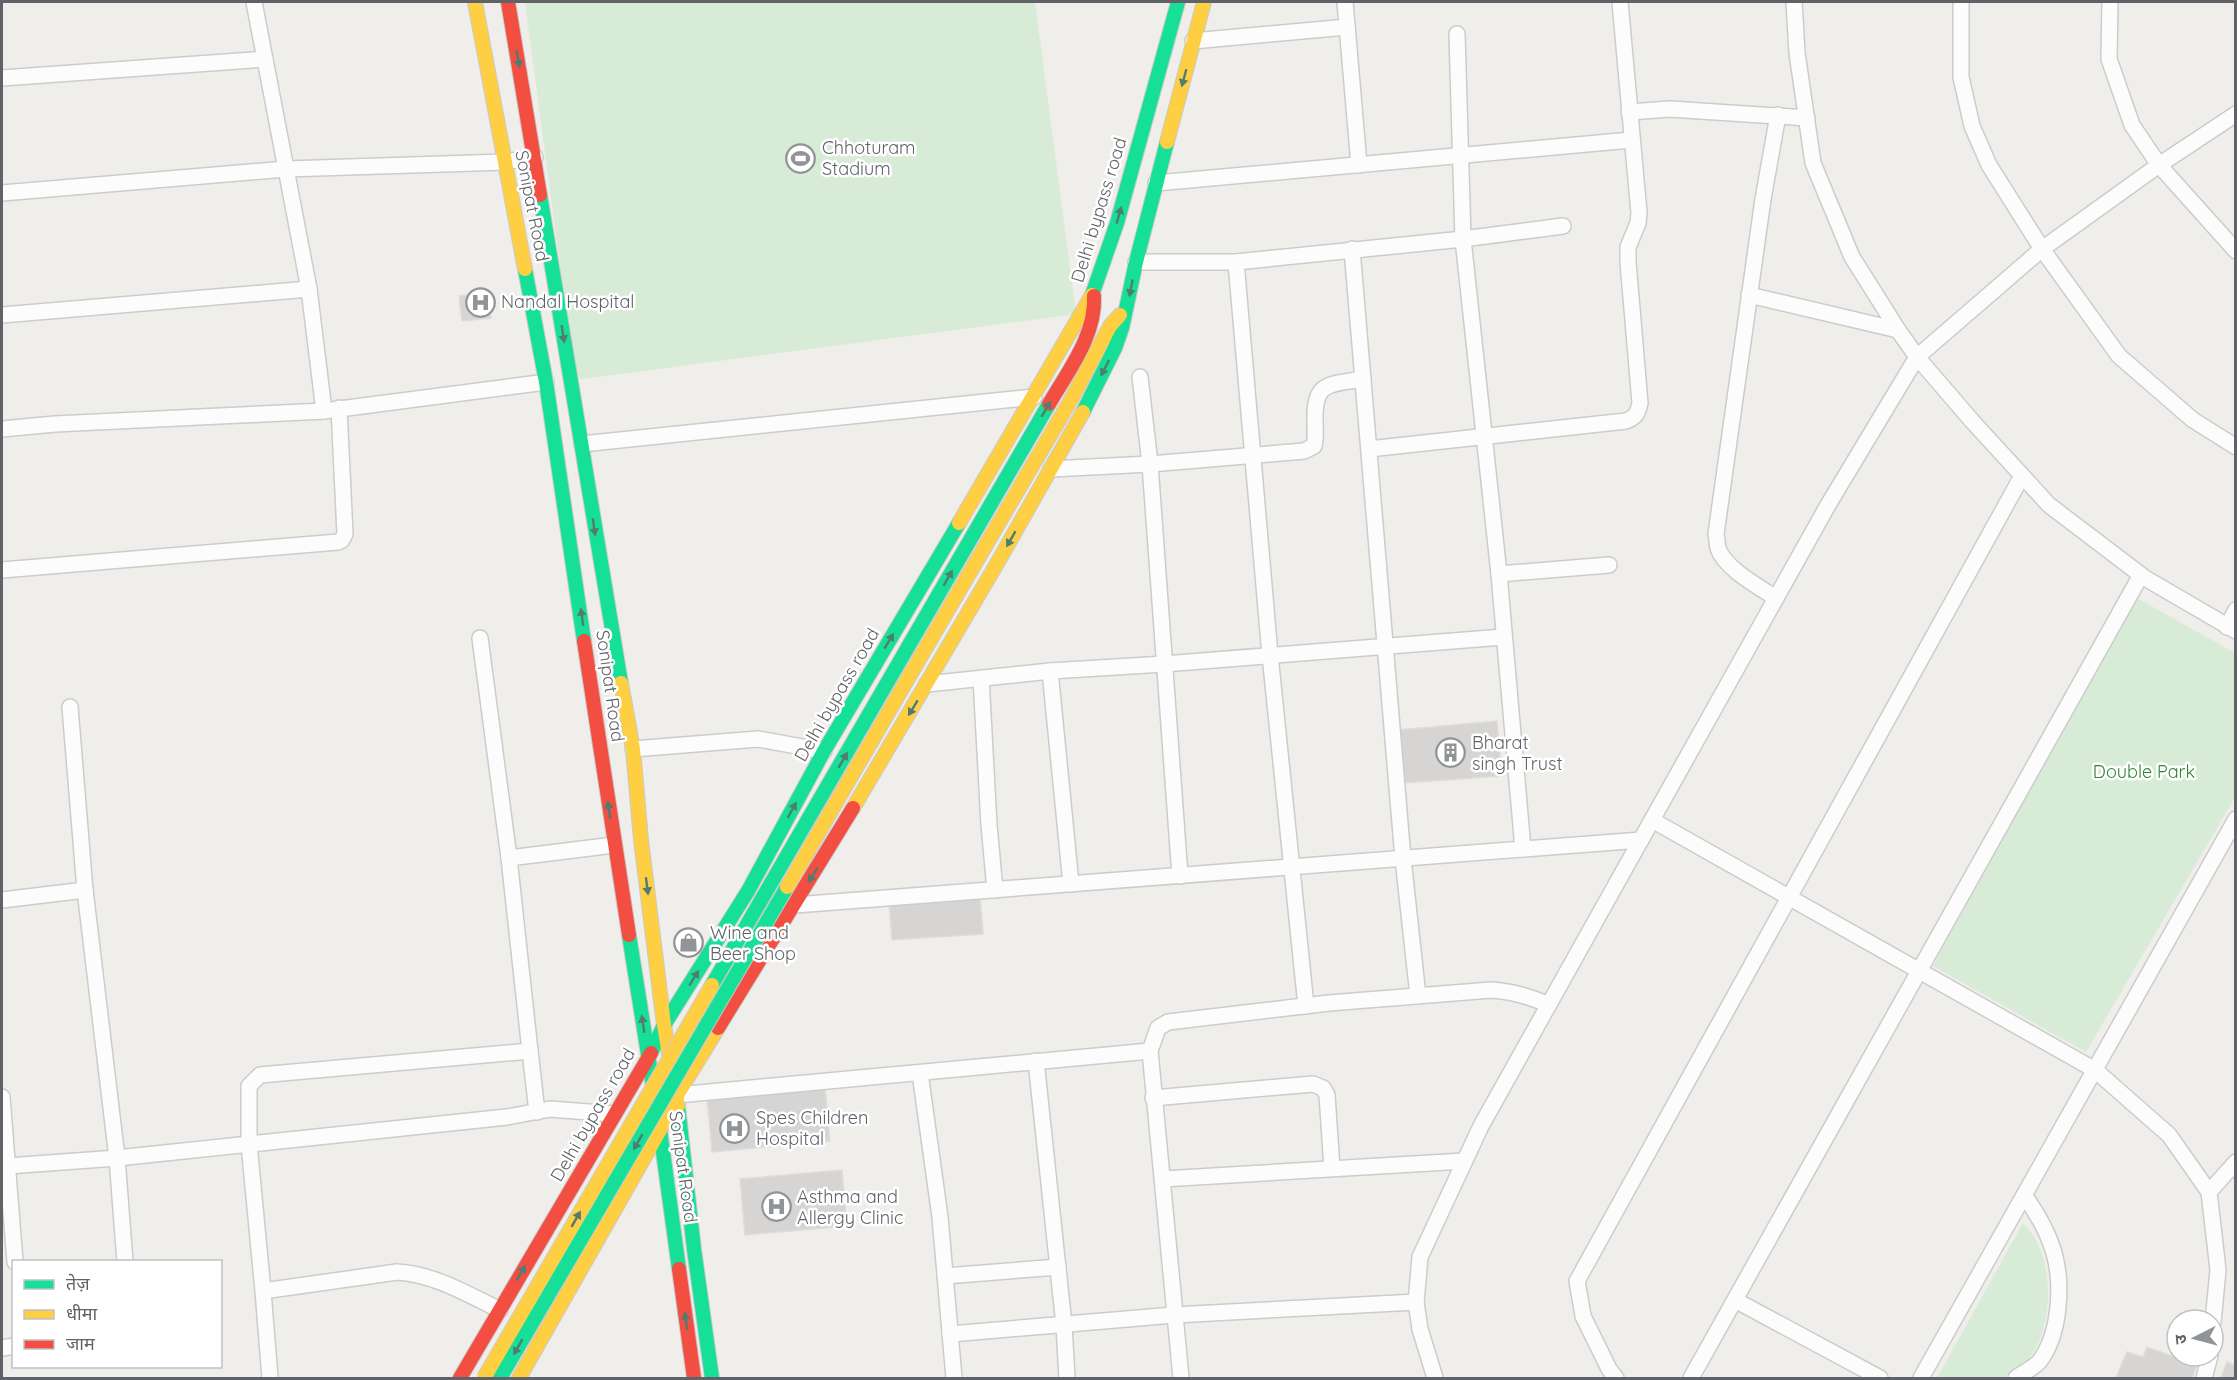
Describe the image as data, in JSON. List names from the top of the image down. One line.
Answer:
{"streets":{"main road":["Sonipat Road","Delhi bypass road"]},"crossings":[["Sonipat Road","Delhi bypass road"]],"parks":["Double Park"],"places":{"sports":["Chhoturam Stadium"],"hospital":["Nandal Hospital","Spes Children Hospital","Asthma and Allergy Clinic"],"building":["Bharat singh Trust"],"shop":["Wine and Beer Shop"]},"legend":["तेज़","धीमा","जाम"],"north":"left"}
